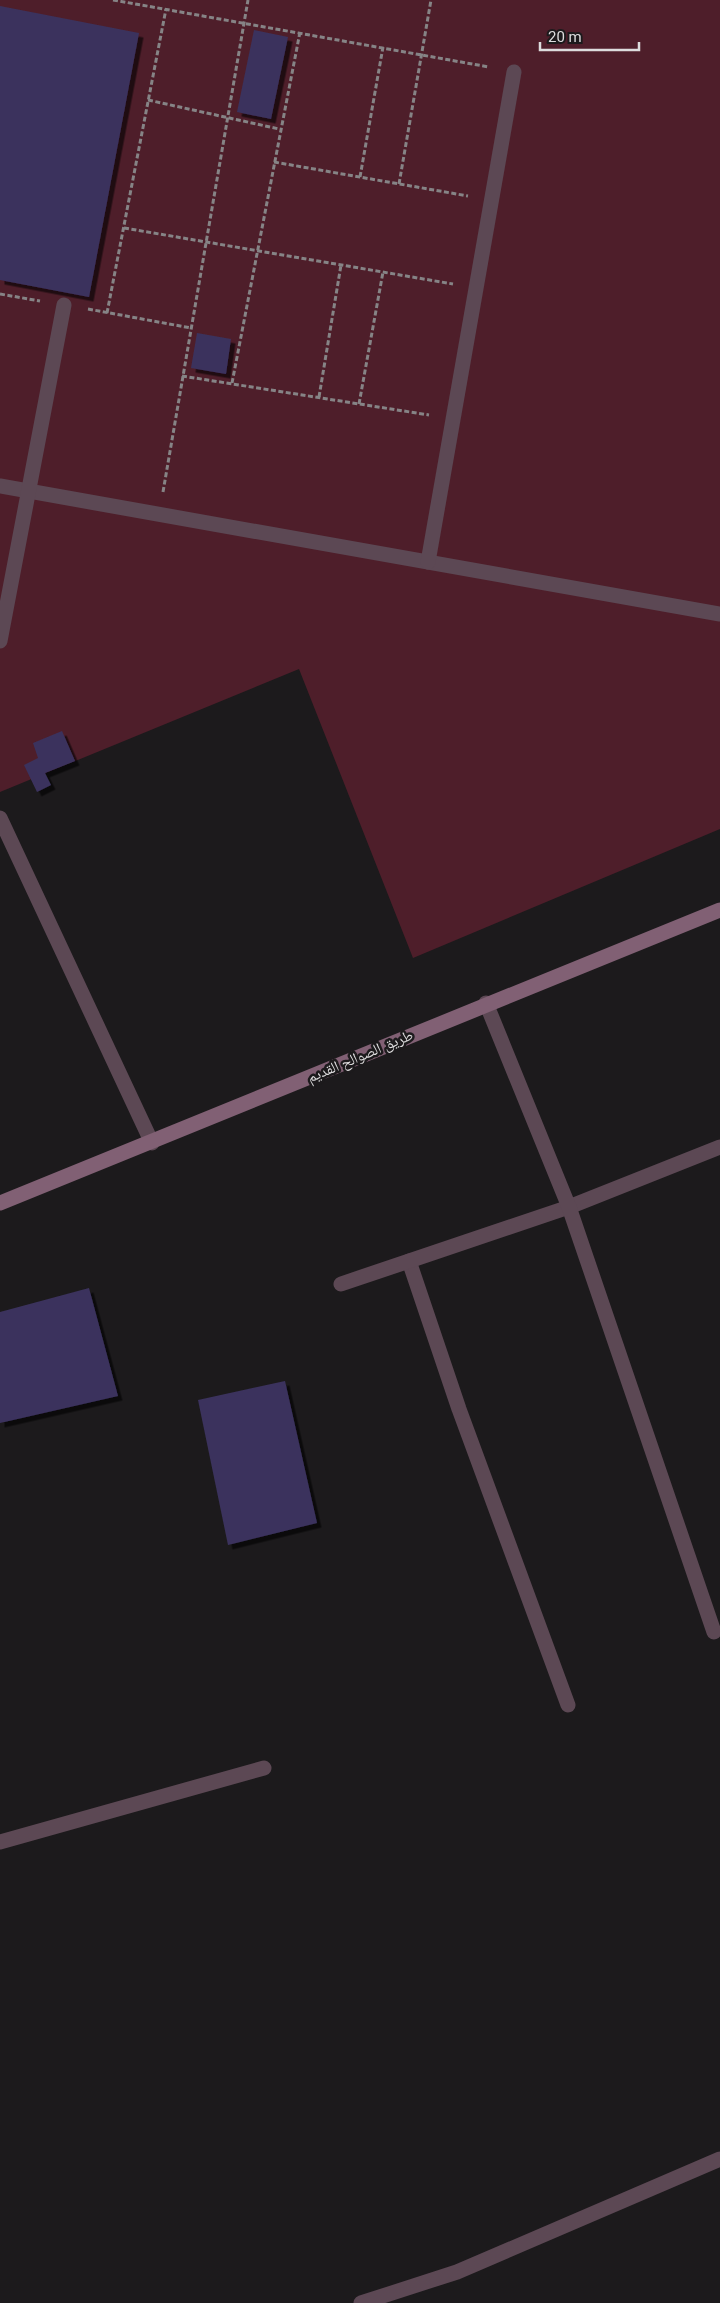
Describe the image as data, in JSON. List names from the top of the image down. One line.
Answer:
{"streets":{"main road":["طريق الصوالح القديم"]},"scale_bar":"20 m"}
